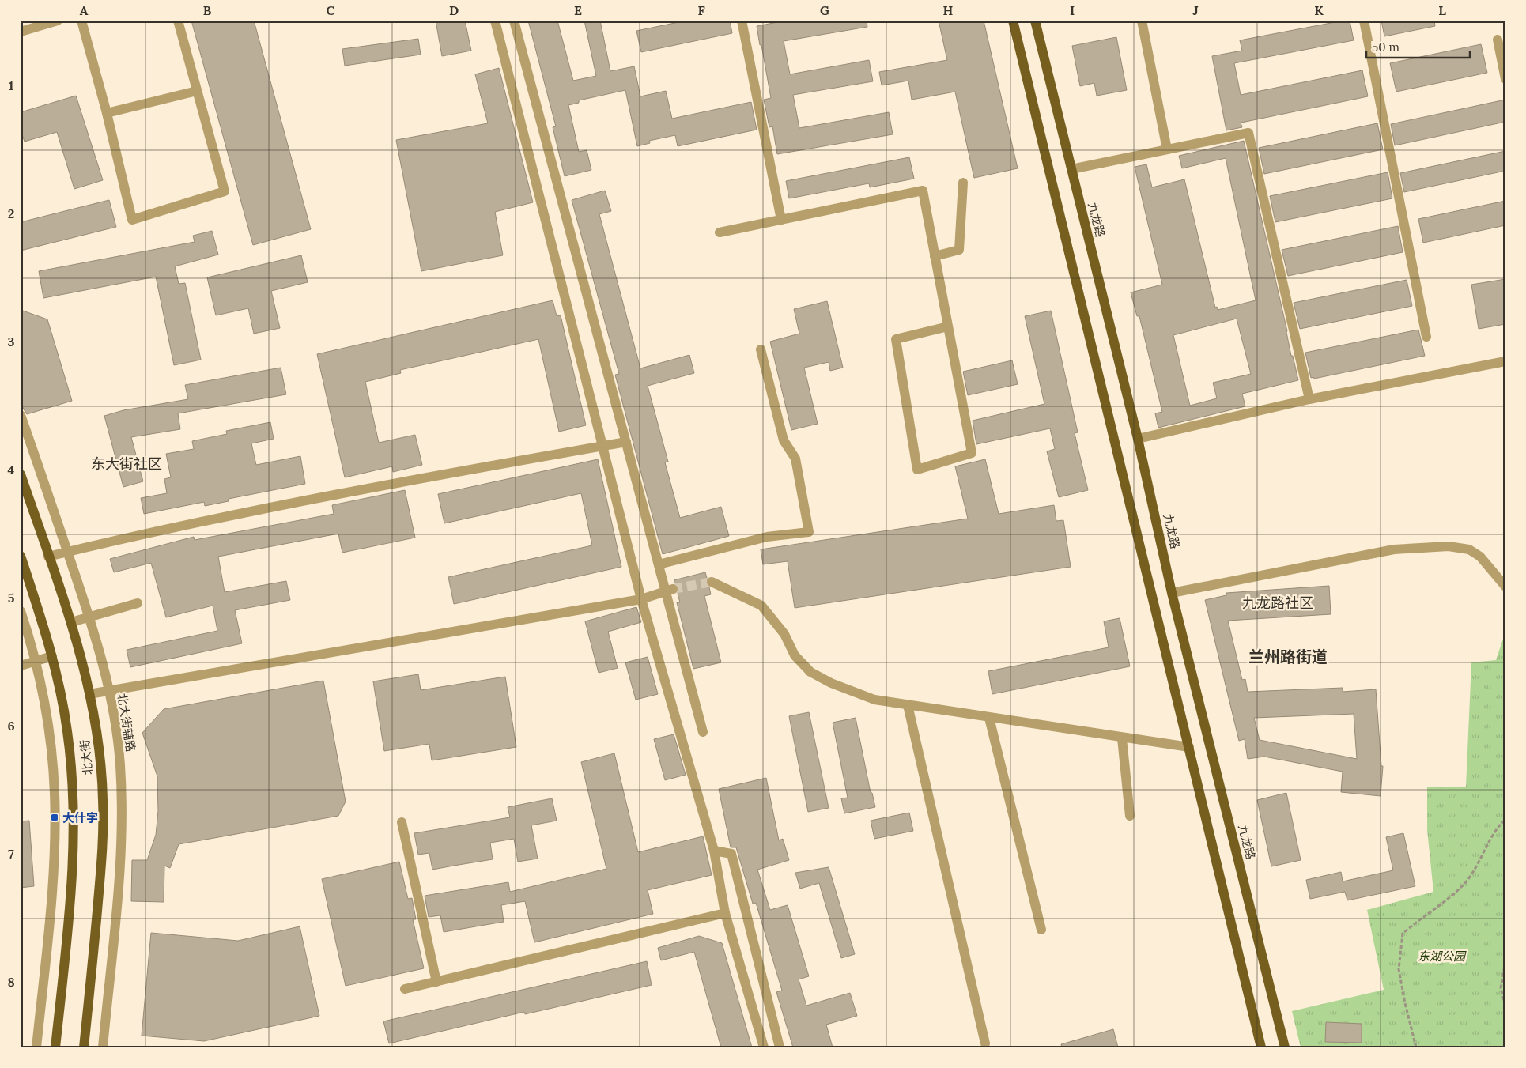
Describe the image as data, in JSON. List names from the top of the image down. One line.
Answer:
{"streets":{"main road":["九龙路","北大街"],"street":["北大街辅路"]},"districts":["东大街社区","九龙路社区","兰州路街道"],"parks":["东湖公园"],"places":{"transit":["大什字"]},"scale_bar":"50 m","grid":{"columns":["A","B","C","D","E","F","G","H","I","J","K","L"],"rows":["1","2","3","4","5","6","7","8"]}}
